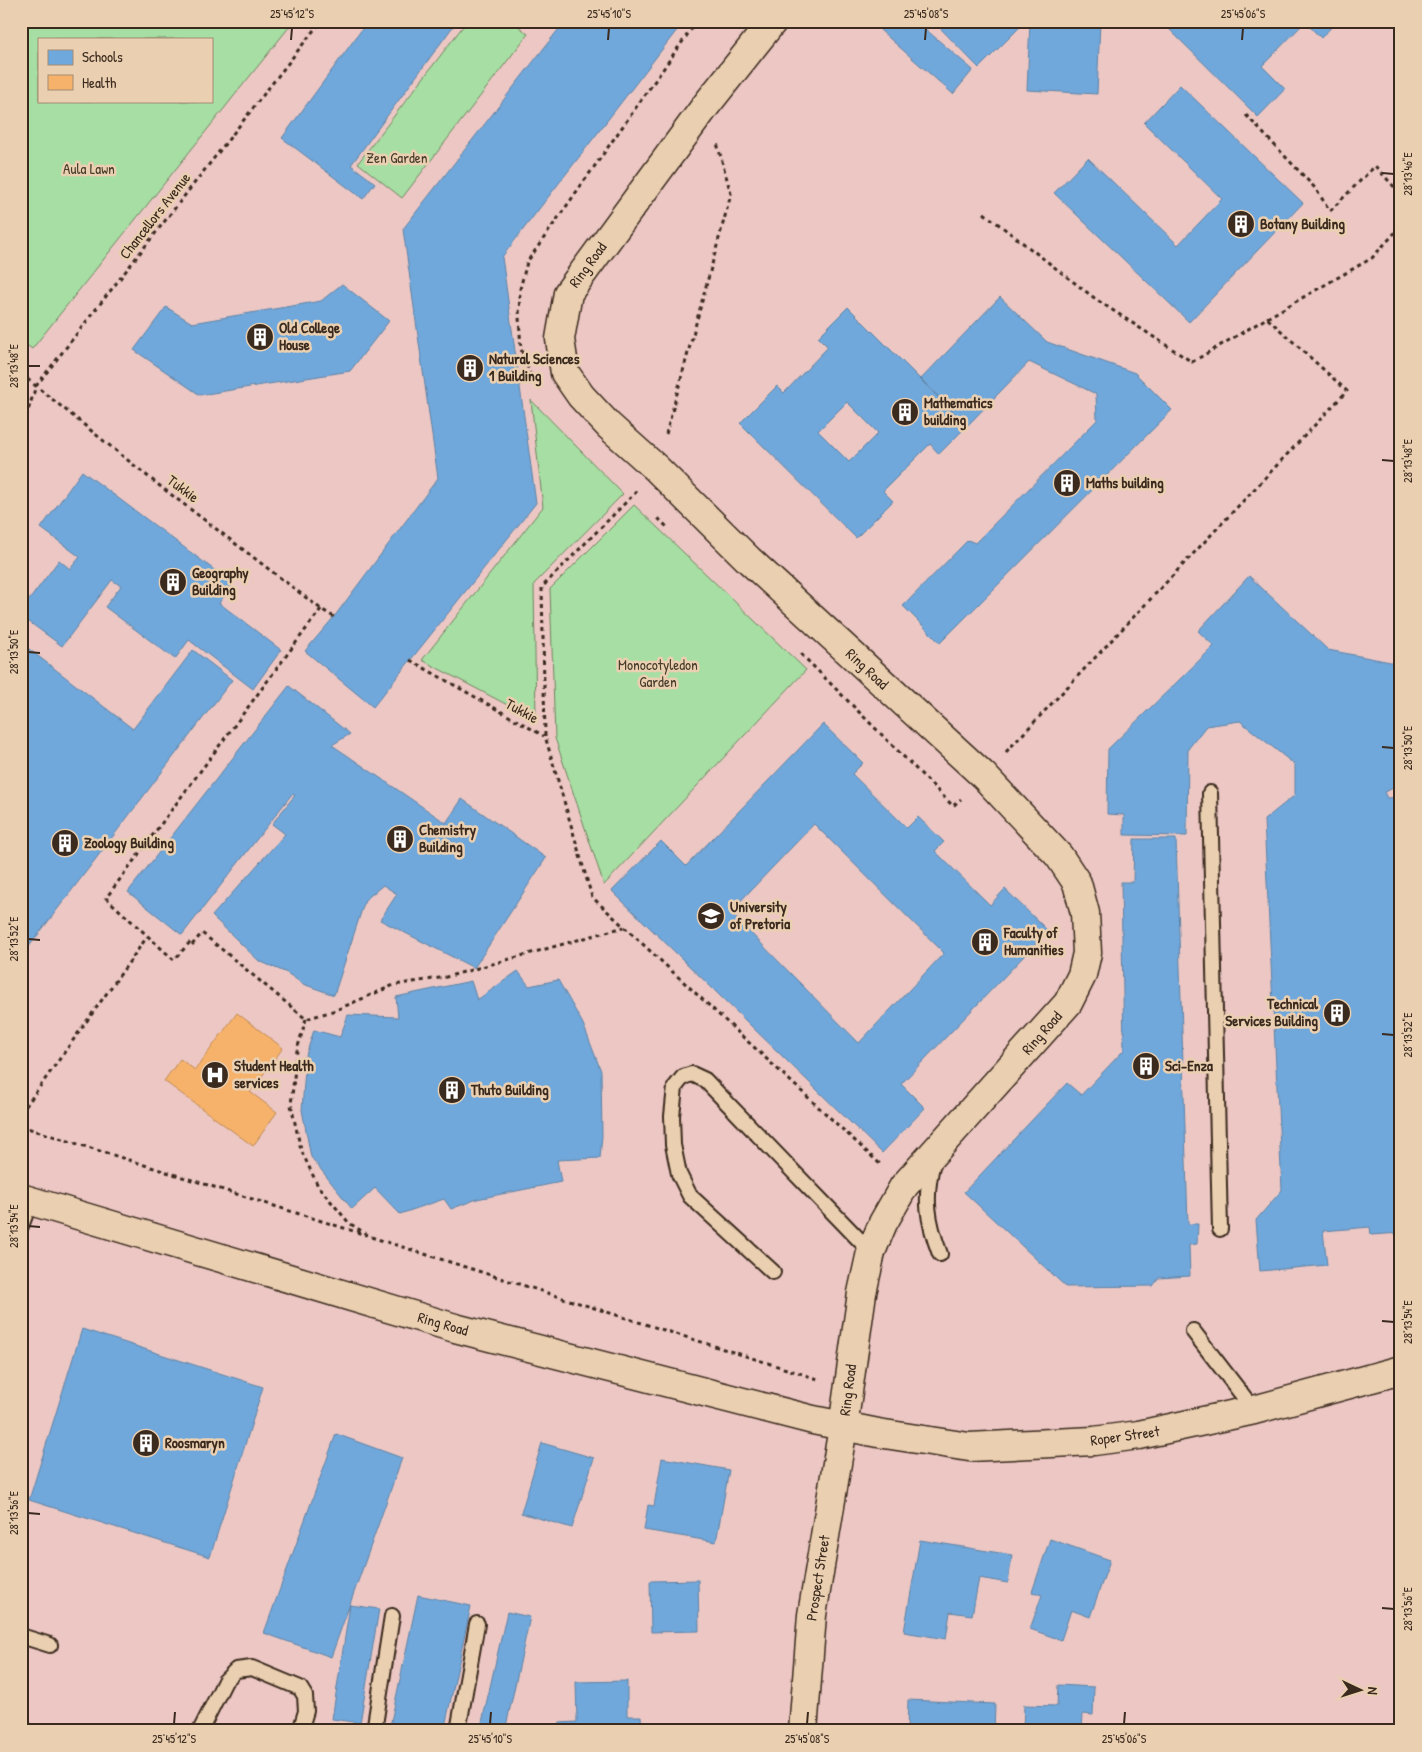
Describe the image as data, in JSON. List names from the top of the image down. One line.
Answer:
{"streets":{"street":["Ring Road","Roper Street","Prospect Street"],"path":["Chancellors Avenue","Tukkie"]},"crossings":[["Chancellors Avenue","Tukkie"],["Ring Road","Roper Street"],["Ring Road","Prospect Street"],["Roper Street","Prospect Street"]],"parks":["Zen Garden","Aula Lawn","Monocotyledon Garden"],"places":{"building":["Botany Building","Old College House","Natural Sciences 1 Building","Mathematics building","Maths building","Geography Building","Chemistry Building","Zoology Building","Faculty of Humanities","Technical Services Building","Sci-Enza","Thuto Building","Roosmaryn"],"school or university":["University of Pretoria"],"hospital":["Student Health services"]},"legend":["Schools","Health"],"north":"right","coordinates":["25°45'12\"S","25°45'10\"S","25°45'08\"S","25°45'06\"S","28°13'46\"E","28°13'48\"E","28°13'50\"E","28°13'52\"E","28°13'54\"E","28°13'56\"E"]}
